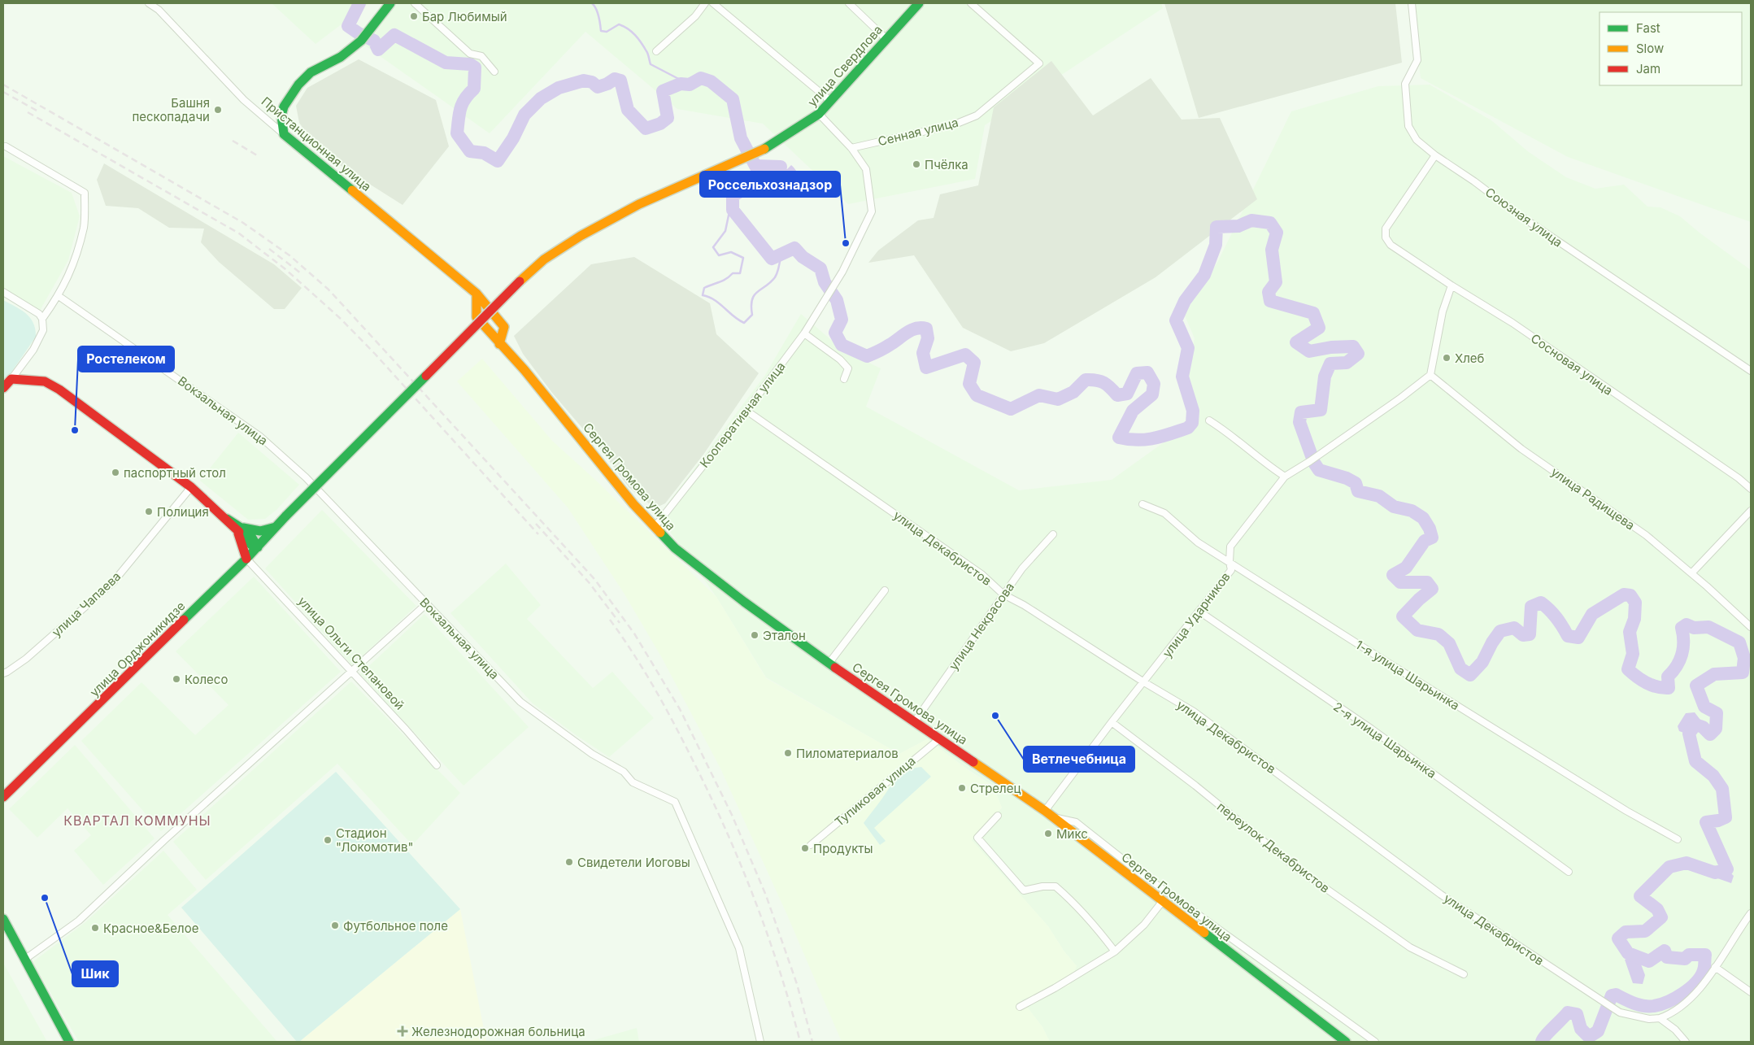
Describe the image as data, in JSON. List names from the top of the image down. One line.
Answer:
{"streets":{"street":["улица Свердлова","Сенная улица","Пристанционная улица","Союзная улица","Сосновая улица","Вокзальная улица","Кооперативная улица","Сергея Громова улица","улица Радищева","улица Декабристов","улица Чапаева","улица Ударников","улица Некрасова","улица Орджоникидзе","улица Ольги Степановой","1-я улица Шарьинка","2-я улица Шарьинка","Тупиковая улица","переулок Декабристов"]},"crossings":[["улица Свердлова","улица Орджоникидзе"],["Сенная улица","Кооперативная улица"],["Пристанционная улица","Сергея Громова улица"],["Союзная улица","Сосновая улица"],["Кооперативная улица","Сергея Громова улица"],["Кооперативная улица","улица Декабристов"],["Сергея Громова улица","улица Ударников"],["Сергея Громова улица","улица Некрасова"],["Сергея Громова улица","Тупиковая улица"],["улица Радищева","улица Ударников"],["улица Декабристов","улица Ударников"],["улица Декабристов","улица Некрасова"],["улица Ударников","1-я улица Шарьинка"],["улица Ударников","2-я улица Шарьинка"],["улица Ударников","переулок Декабристов"],["улица Орджоникидзе","улица Ольги Степановой"]],"districts":["КВАРТАЛ КОММУНЫ"],"places":{"other":["Бар Любимый","Башня пескопадачи","Пчёлка","Россельхознадзор","Хлеб","Ростелеком","паспортный стол","Полиция","Эталон","Колесо","Ветлечебница","Пиломатериалов","Стрелец","Микс","Стадион \"Локомотив\"","Продукты","Свидетели Иоговы","Шик","Футбольное поле","Красное&Белое"],"health":["Железнодорожная больница"]},"legend":["Fast","Slow","Jam"]}
